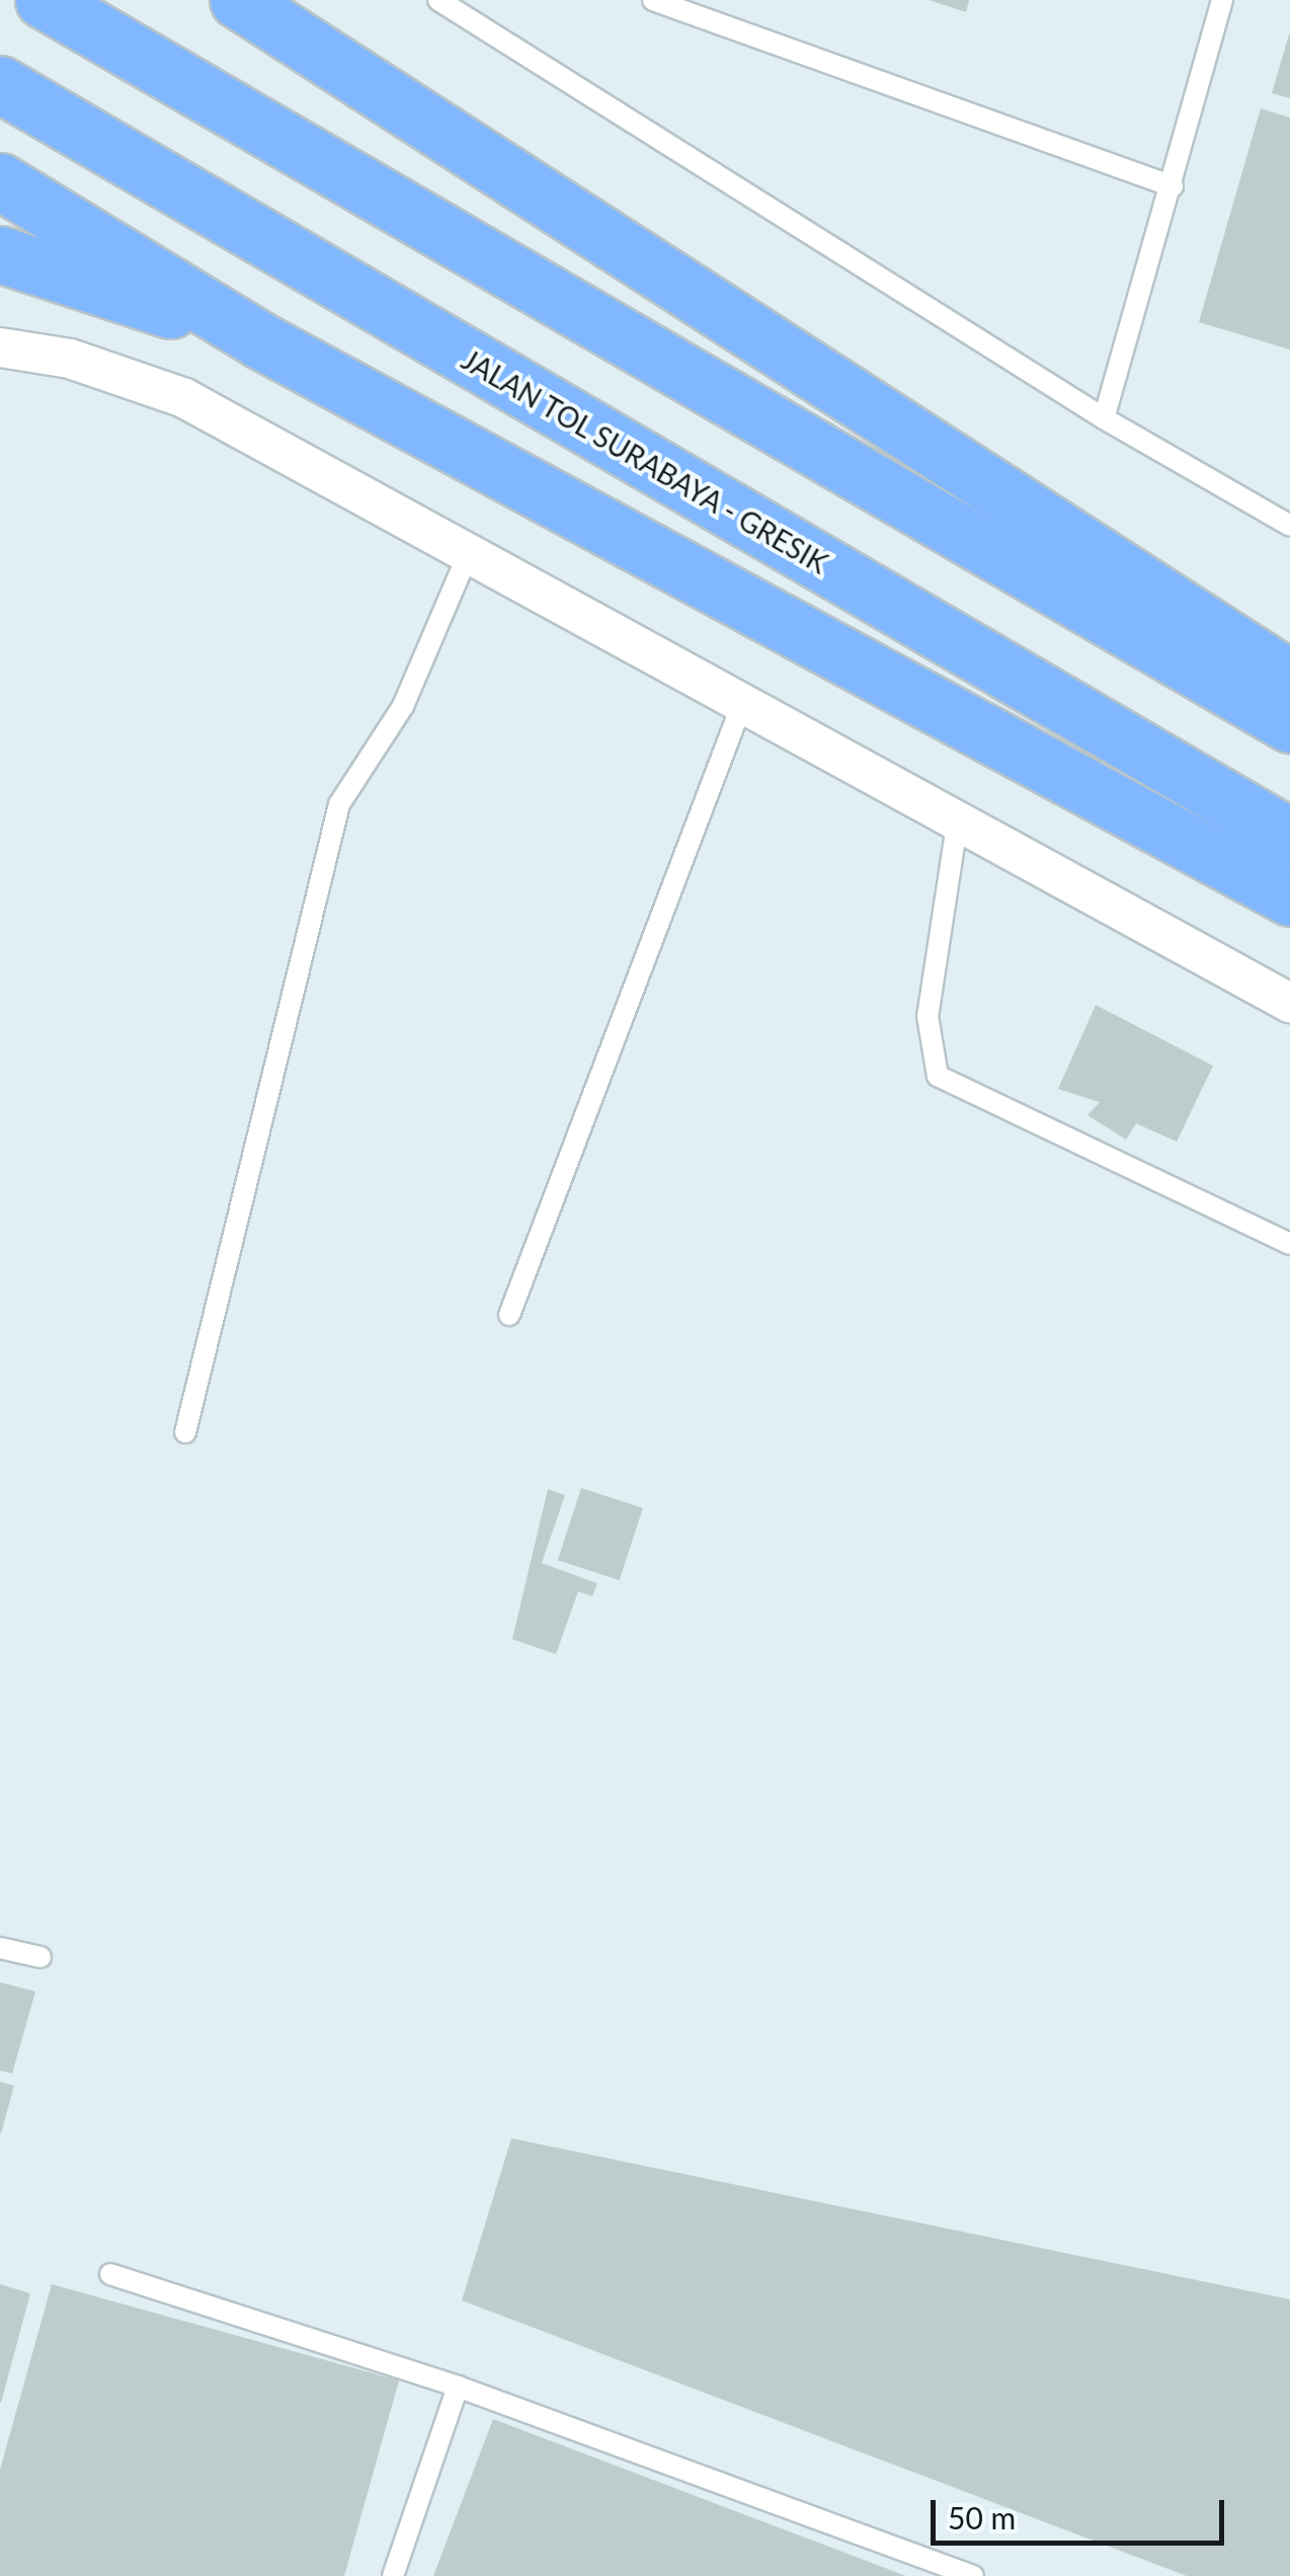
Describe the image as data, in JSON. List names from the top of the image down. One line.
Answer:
{"streets":{"highway":["JALAN TOL SURABAYA - GRESIK"]},"scale_bar":"50 m"}
